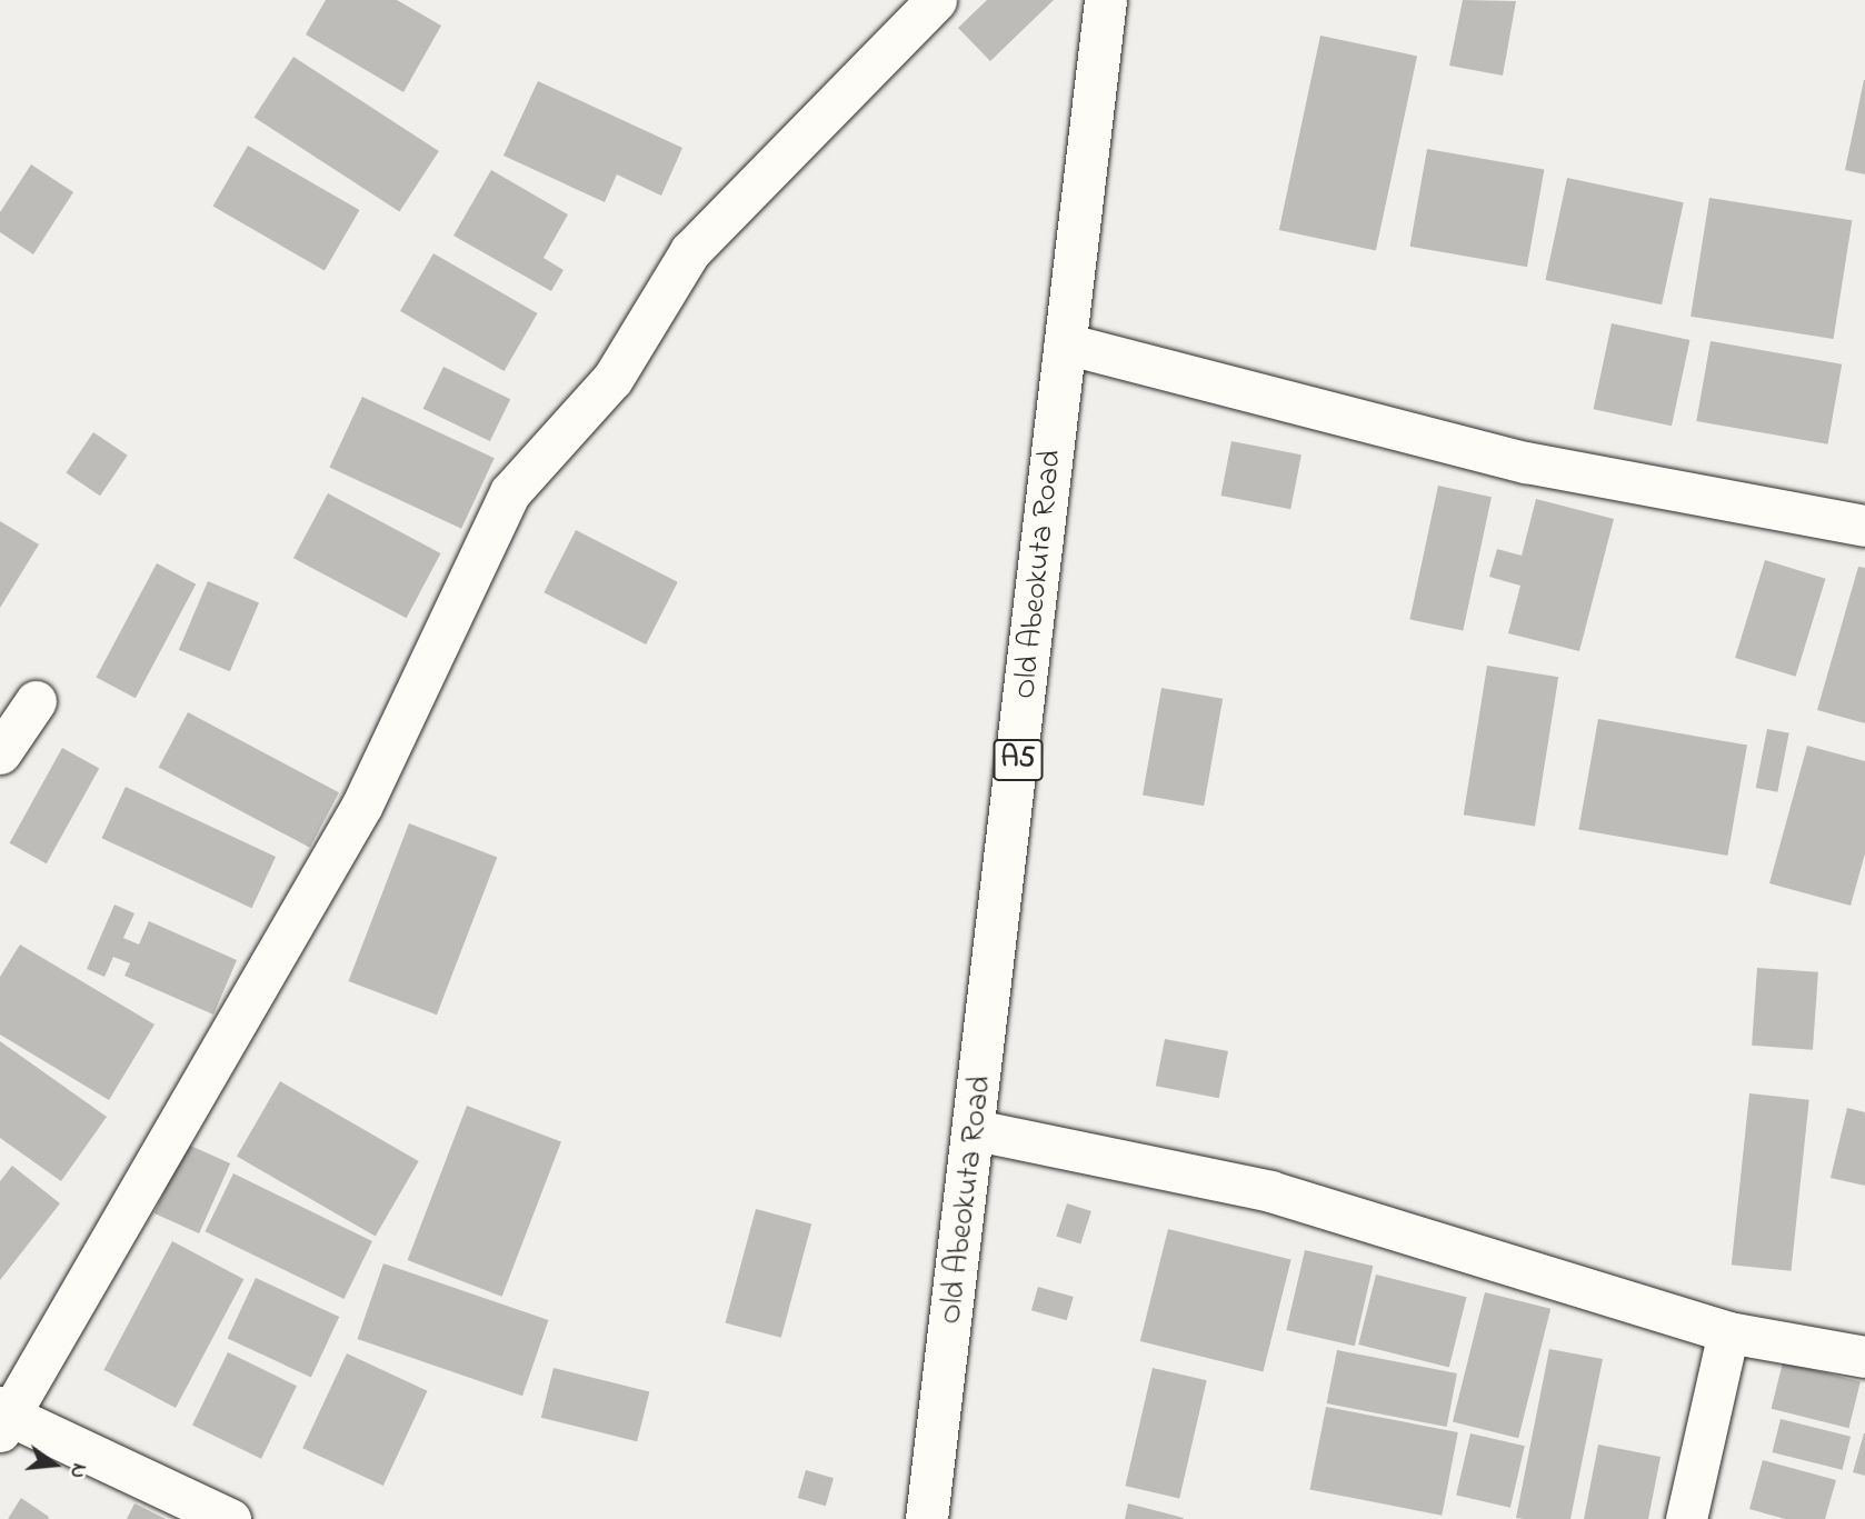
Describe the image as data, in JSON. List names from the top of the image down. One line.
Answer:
{"streets":{"highway":["Old Abeokuta Road","A5"]},"north":"right"}
